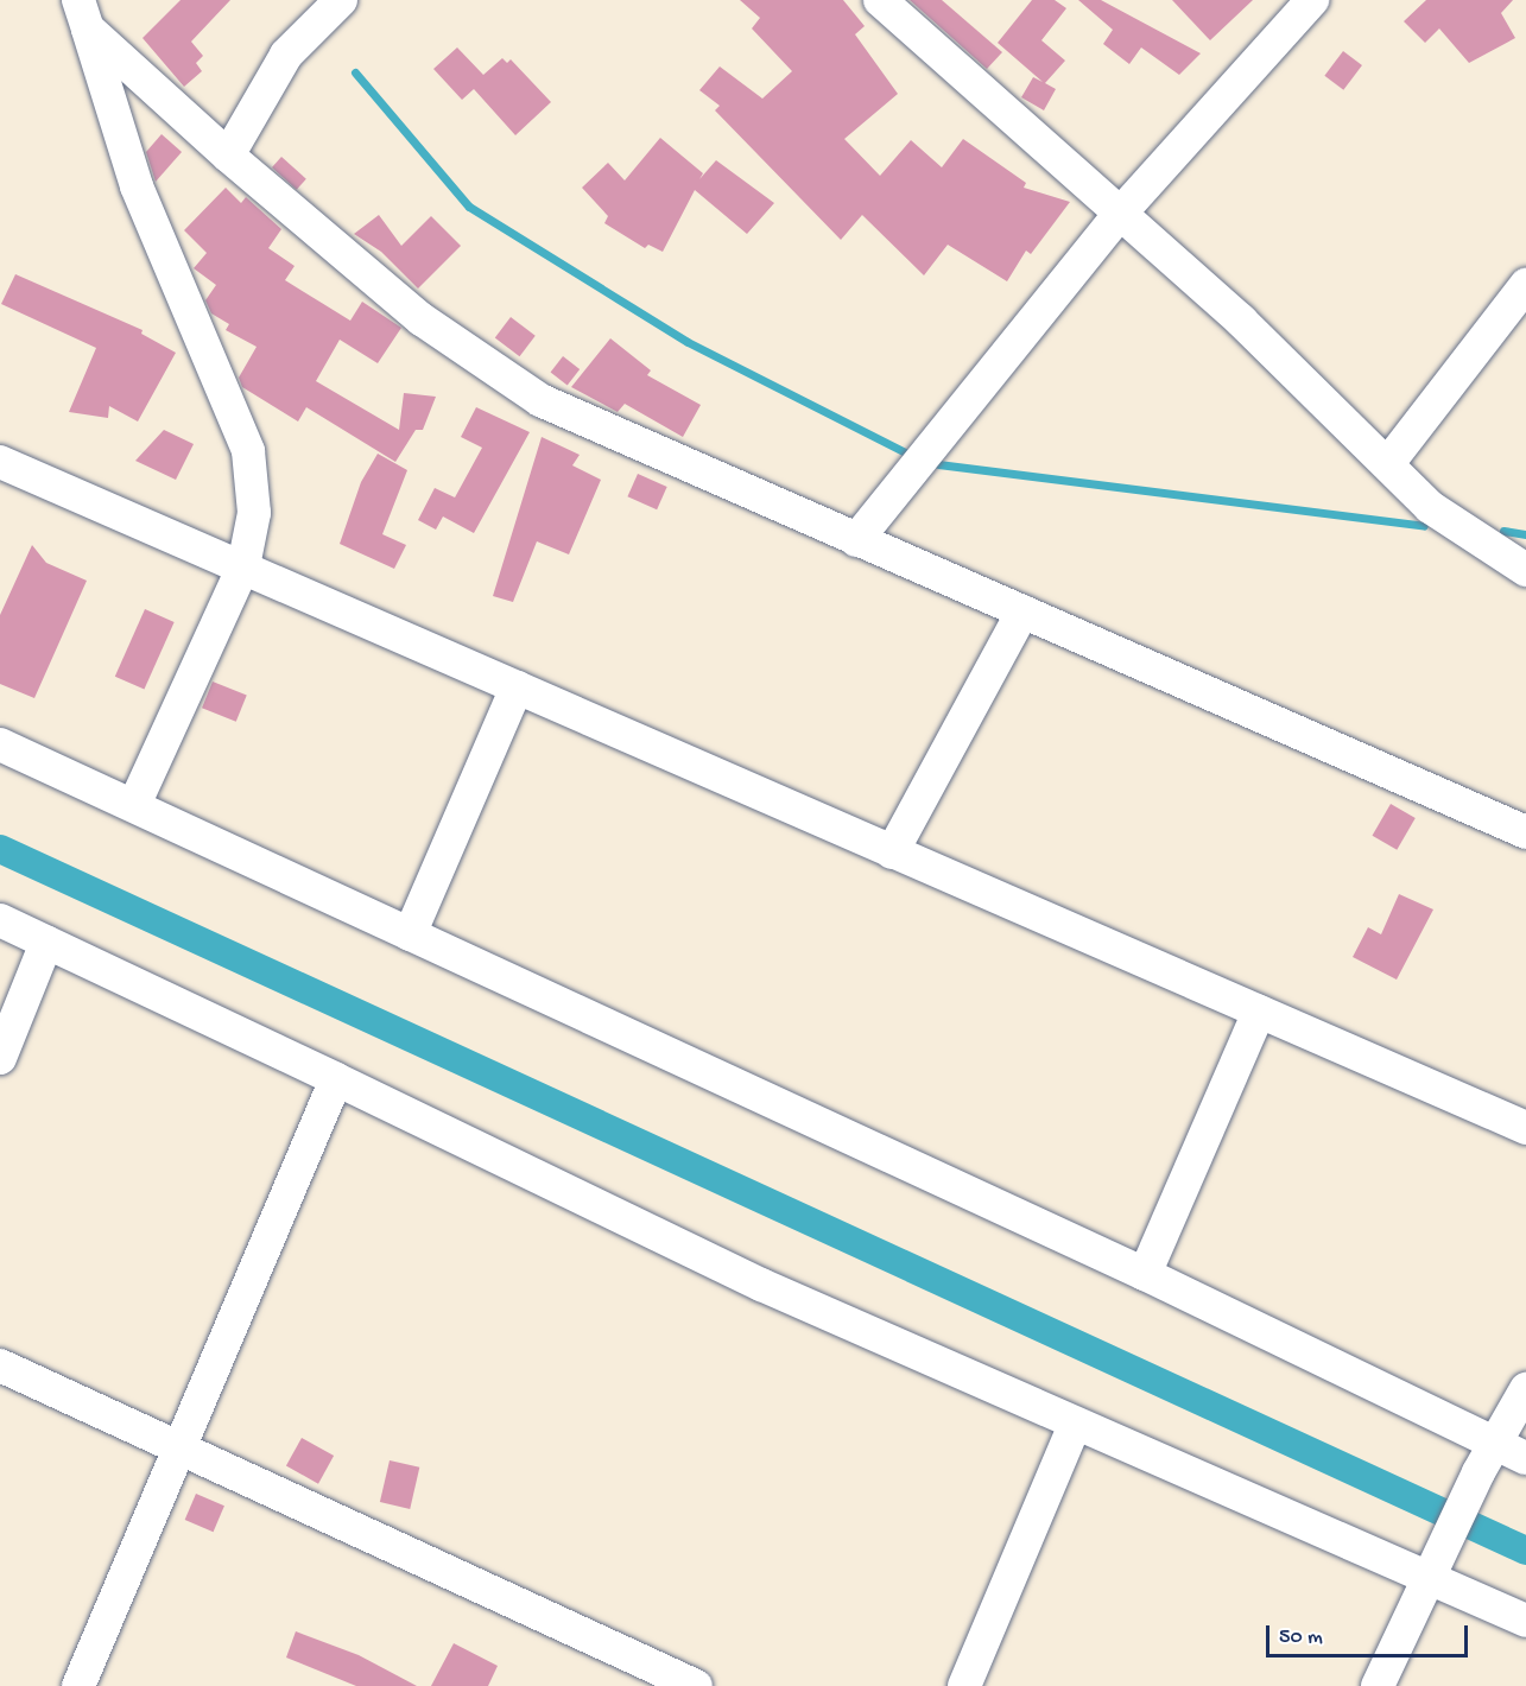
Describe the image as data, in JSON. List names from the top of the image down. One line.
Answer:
{"scale_bar":"50 m"}
